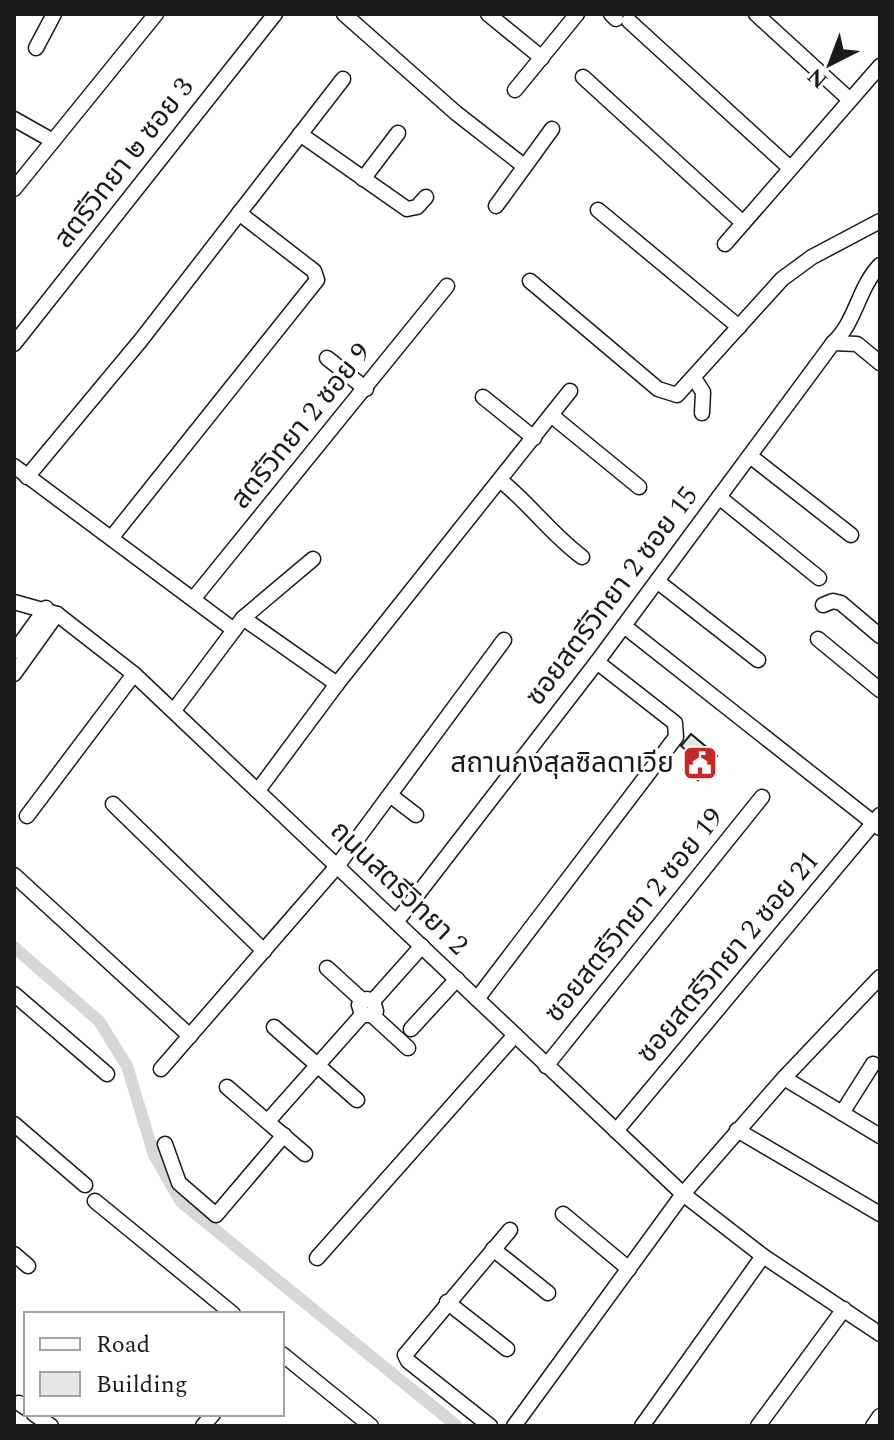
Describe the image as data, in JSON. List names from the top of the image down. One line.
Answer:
{"streets":{"street":["สตรีวิทยา ๒ ซอย 3","สตรีวิทยา 2 ซอย 9","ซอยสตรีวิทยา 2 ซอย 15","ถนนสตรีวิทยา 2","ซอยสตรีวิทยา 2 ซอย 19","ซอยสตรีวิทยา 2 ซอย 21"]},"crossings":[["ซอยสตรีวิทยา 2 ซอย 15","ถนนสตรีวิทยา 2"],["ถนนสตรีวิทยา 2","ซอยสตรีวิทยา 2 ซอย 19"],["ถนนสตรีวิทยา 2","ซอยสตรีวิทยา 2 ซอย 21"]],"places":{"public building":["สถานกงสุลซิลดาเวีย"]},"legend":["Road","Building"],"north":"bottom left"}
